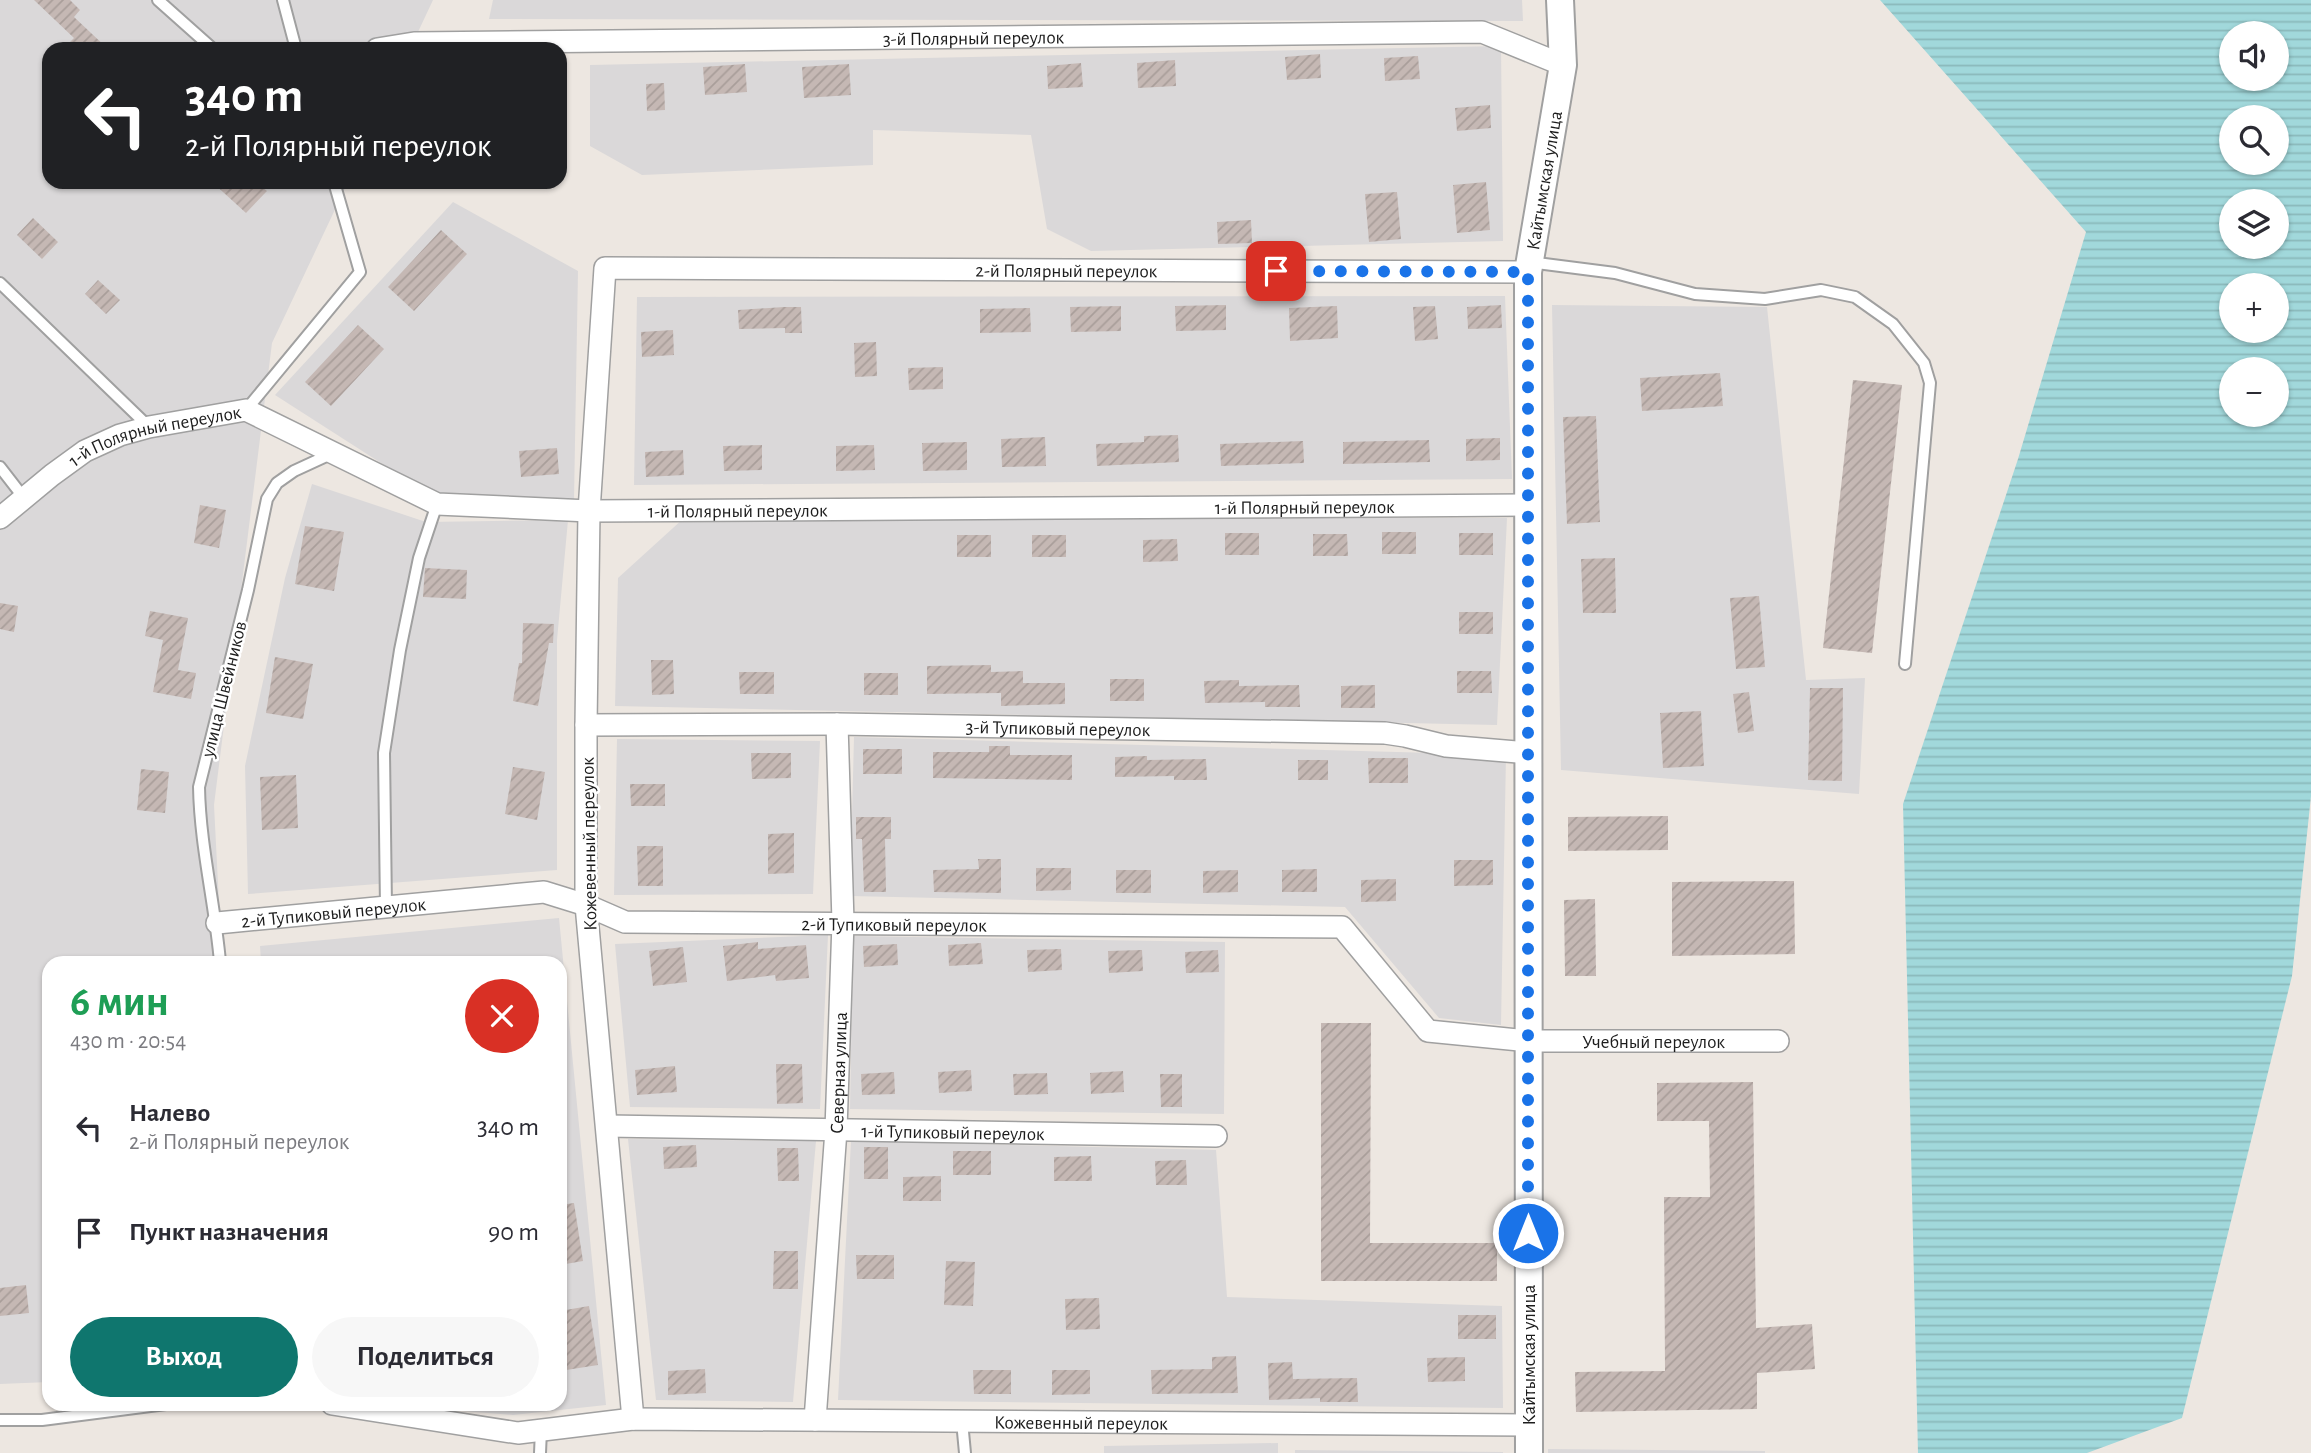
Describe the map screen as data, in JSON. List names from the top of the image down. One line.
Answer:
{"streets":{"street":["3-й Полярный переулок","Кайтымская улица","2-й Полярный переулок","1-й Полярный переулок","3-й Тупиковый переулок","Кожевенный переулок","2-й Тупиковый переулок","Учебный переулок","Северная улица","1-й Тупиковый переулок"],"lane":["улица Швейников"]},"crossings":[["3-й Полярный переулок","Кайтымская улица"],["Кайтымская улица","2-й Полярный переулок"],["Кайтымская улица","1-й Полярный переулок"],["Кайтымская улица","3-й Тупиковый переулок"],["Кайтымская улица","Кожевенный переулок"],["Кайтымская улица","2-й Тупиковый переулок"],["Кайтымская улица","Учебный переулок"],["2-й Полярный переулок","Кожевенный переулок"],["1-й Полярный переулок","улица Швейников"],["1-й Полярный переулок","Кожевенный переулок"],["улица Швейников","2-й Тупиковый переулок"],["3-й Тупиковый переулок","Кожевенный переулок"],["3-й Тупиковый переулок","Северная улица"],["Кожевенный переулок","2-й Тупиковый переулок"],["Кожевенный переулок","Северная улица"],["Кожевенный переулок","1-й Тупиковый переулок"],["2-й Тупиковый переулок","Учебный переулок"],["2-й Тупиковый переулок","Северная улица"],["Северная улица","1-й Тупиковый переулок"]],"page":{"map_buttons":["+","−"],"turn":["340 m","2-й Полярный переулок"],"heading":["6 мин","430 m · 20:54"],"list":[{"name":"Налево","note":"2-й Полярный переулок","value":"340 m"},{"name":"Пункт назначения","value":"90 m"}],"buttons":["Выход","Поделиться"]}}
